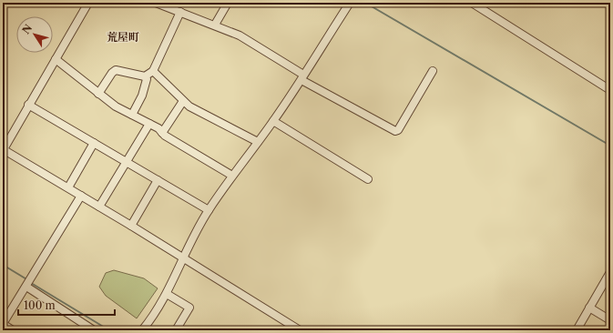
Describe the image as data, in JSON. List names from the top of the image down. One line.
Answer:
{"districts":["荒屋町"],"scale_bar":"100 m","north":"top left"}
